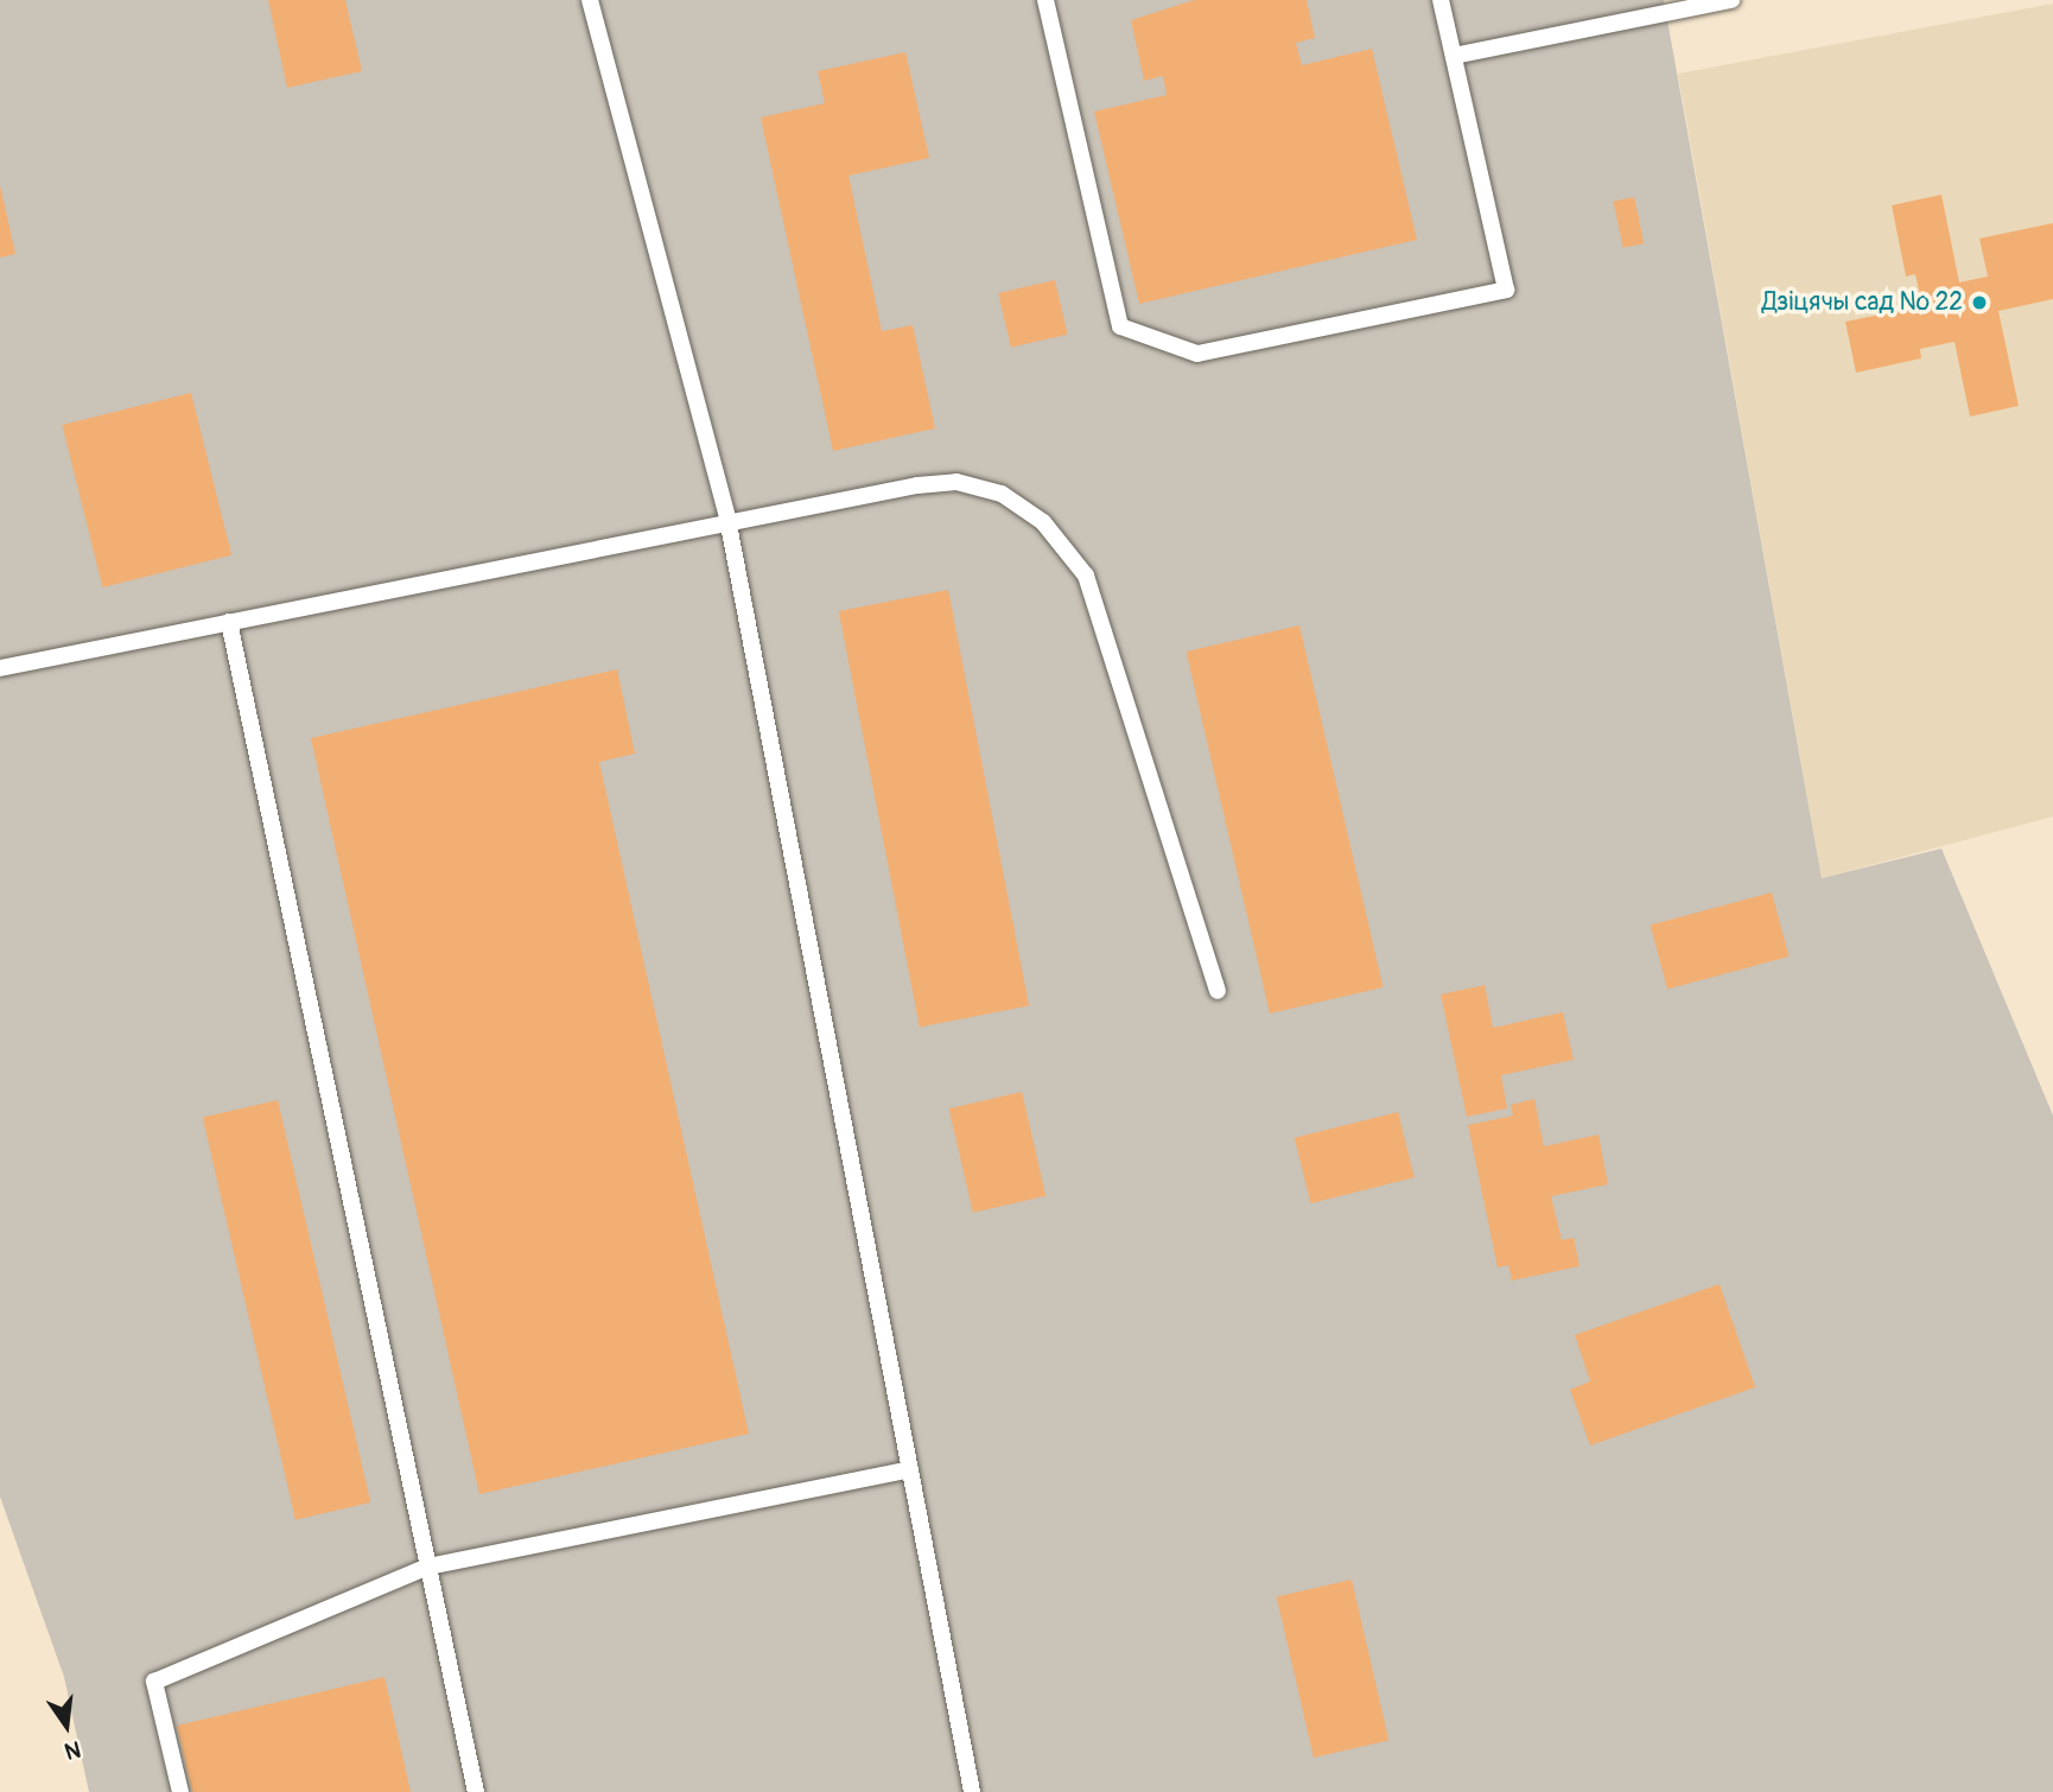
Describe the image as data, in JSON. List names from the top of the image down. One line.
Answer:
{"places":["Дзіцячы сад № 22"],"north":"bottom"}
